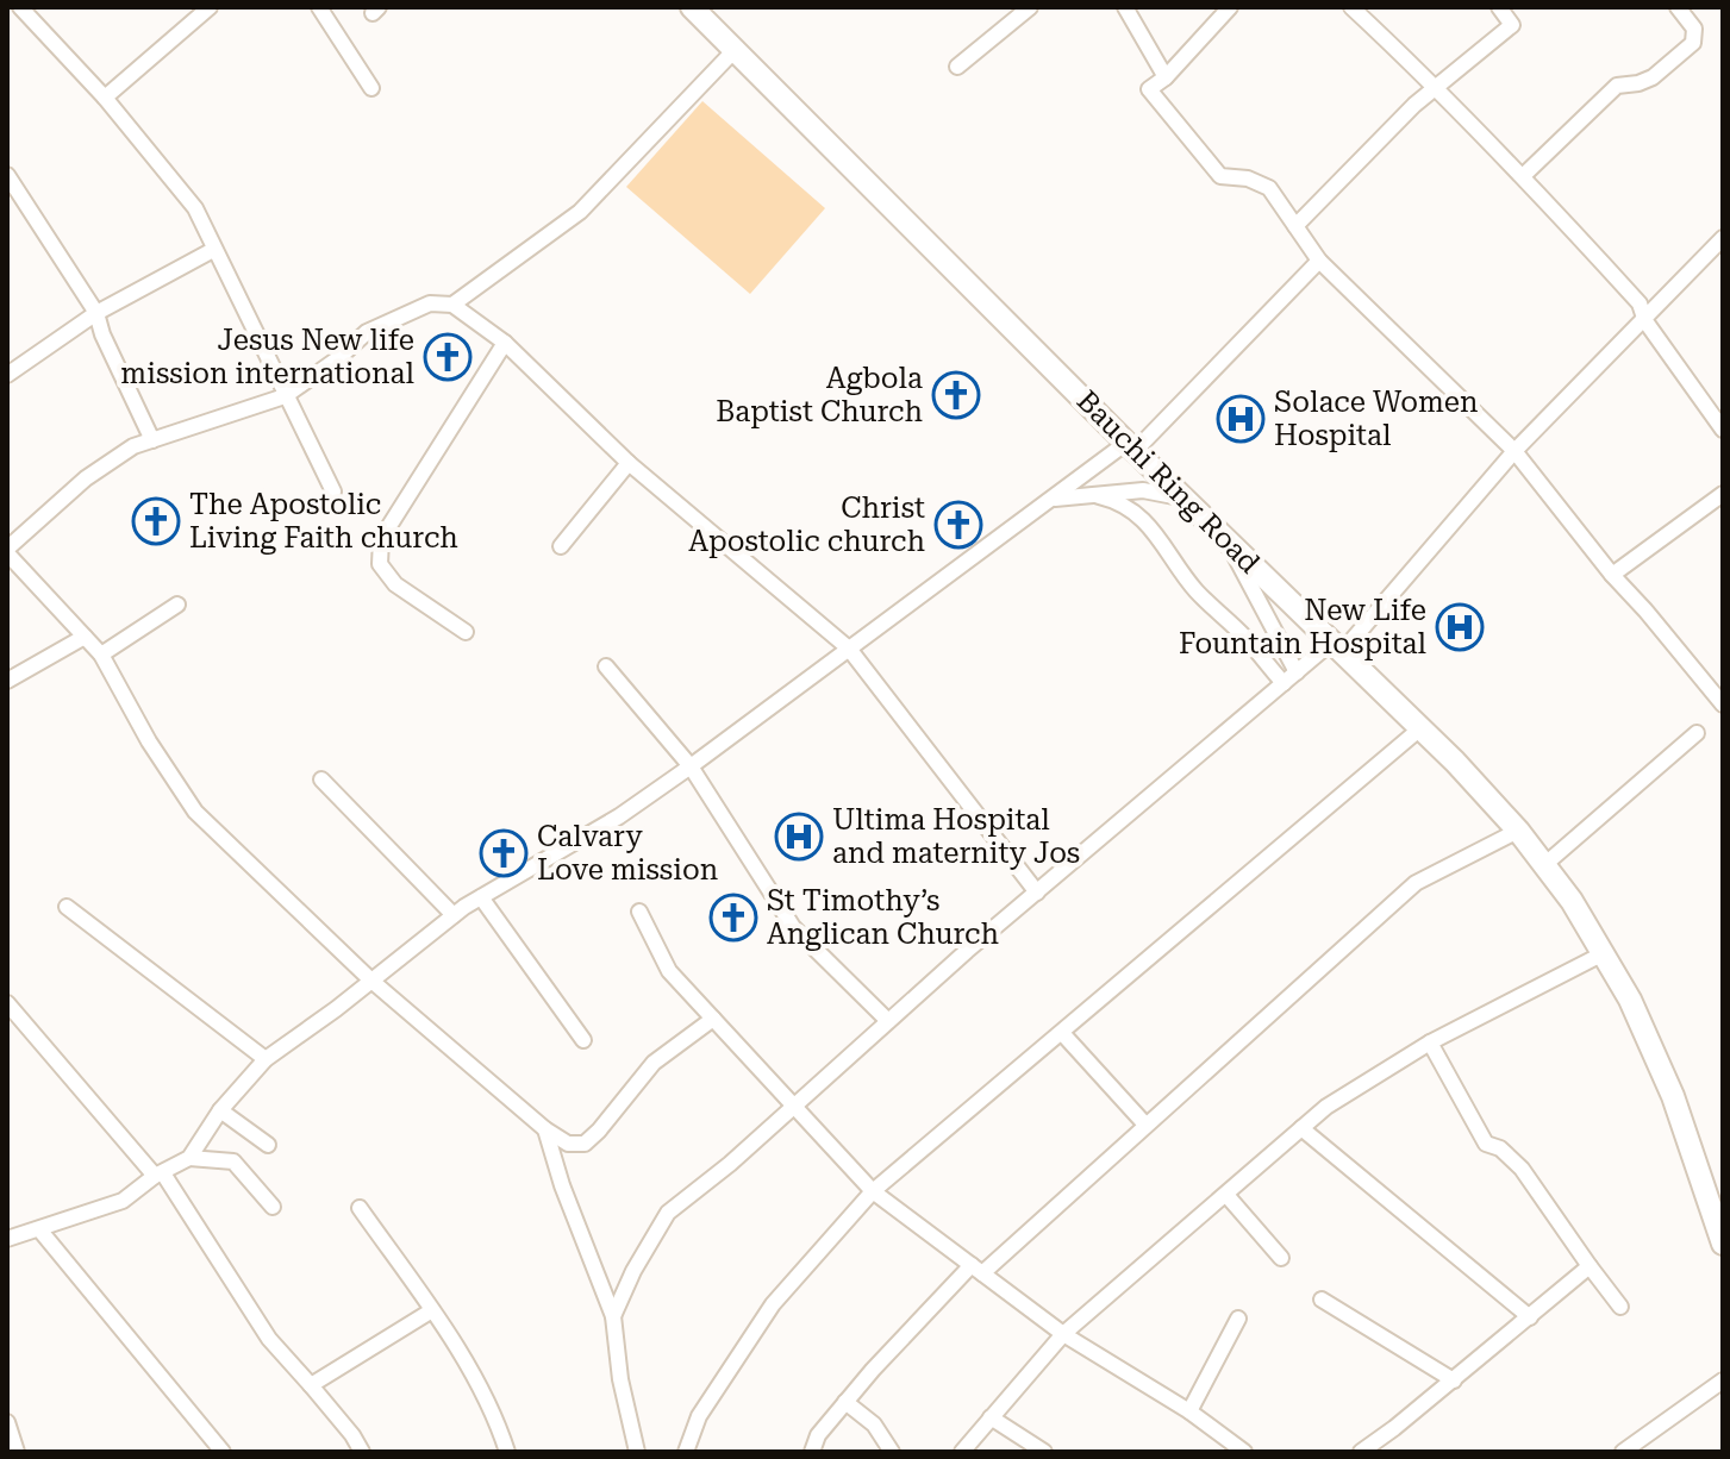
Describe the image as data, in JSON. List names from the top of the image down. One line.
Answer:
{"streets":{"main road":["Bauchi Ring Road"]},"places":{"church":["Jesus New life mission international","Agbola Baptist Church","The Apostolic Living Faith church","Christ Apostolic church","Calvary Love mission","St Timothy’s Anglican Church"],"hospital":["Solace Women Hospital","New Life Fountain Hospital","Ultima Hospital and maternity Jos"]}}
